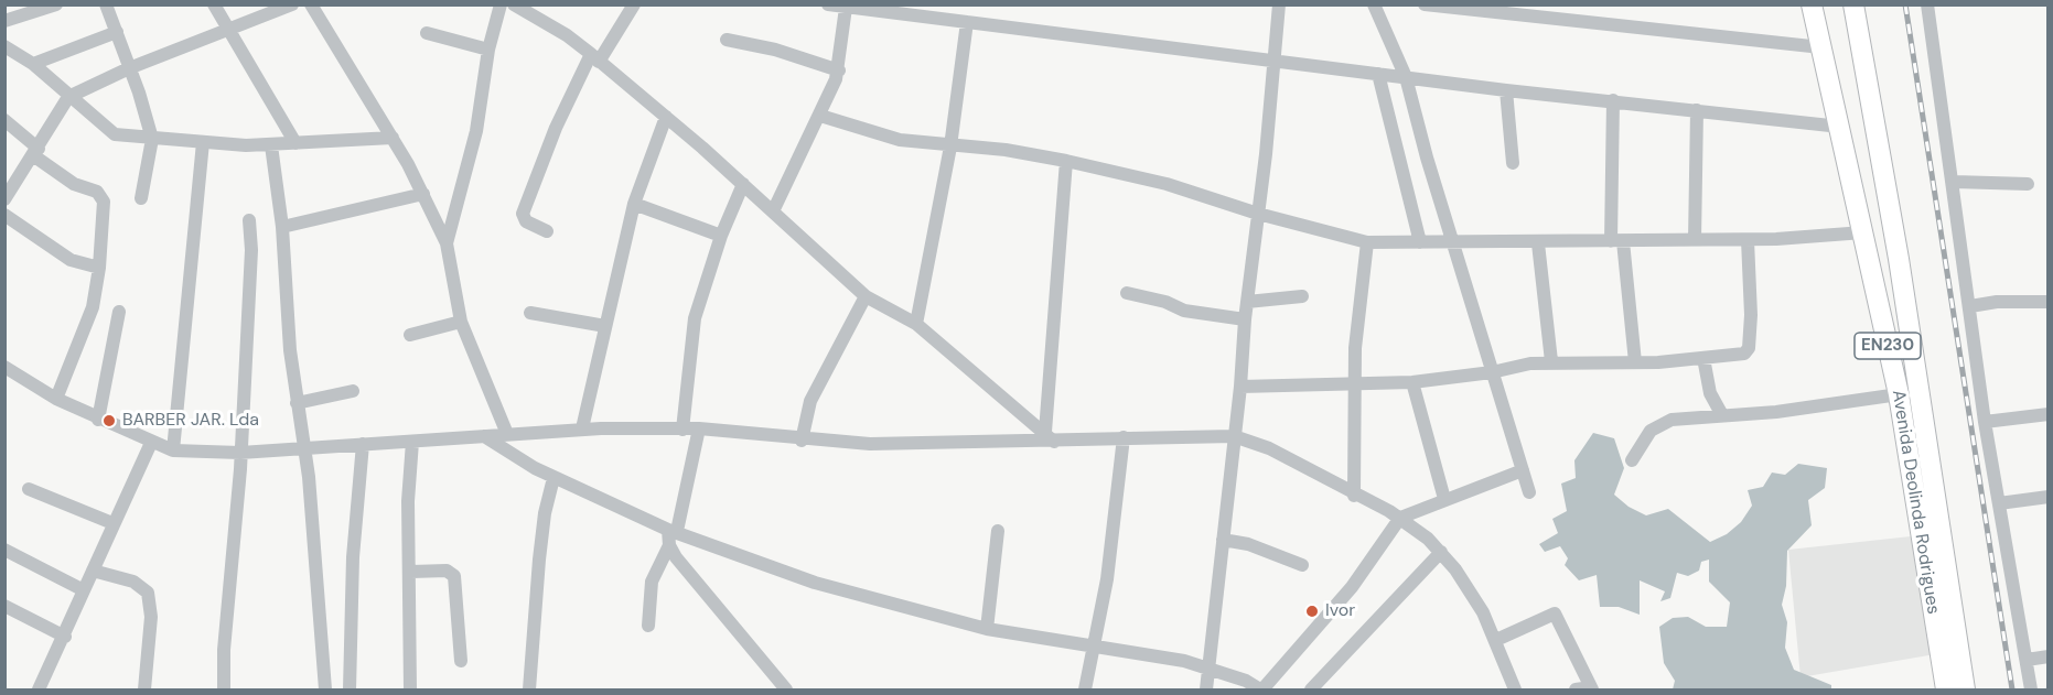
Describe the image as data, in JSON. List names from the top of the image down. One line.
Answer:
{"streets":{"highway":["EN230","Avenida Deolinda Rodrigues"]},"places":["BARBER JAR. Lda","Ivor"]}
